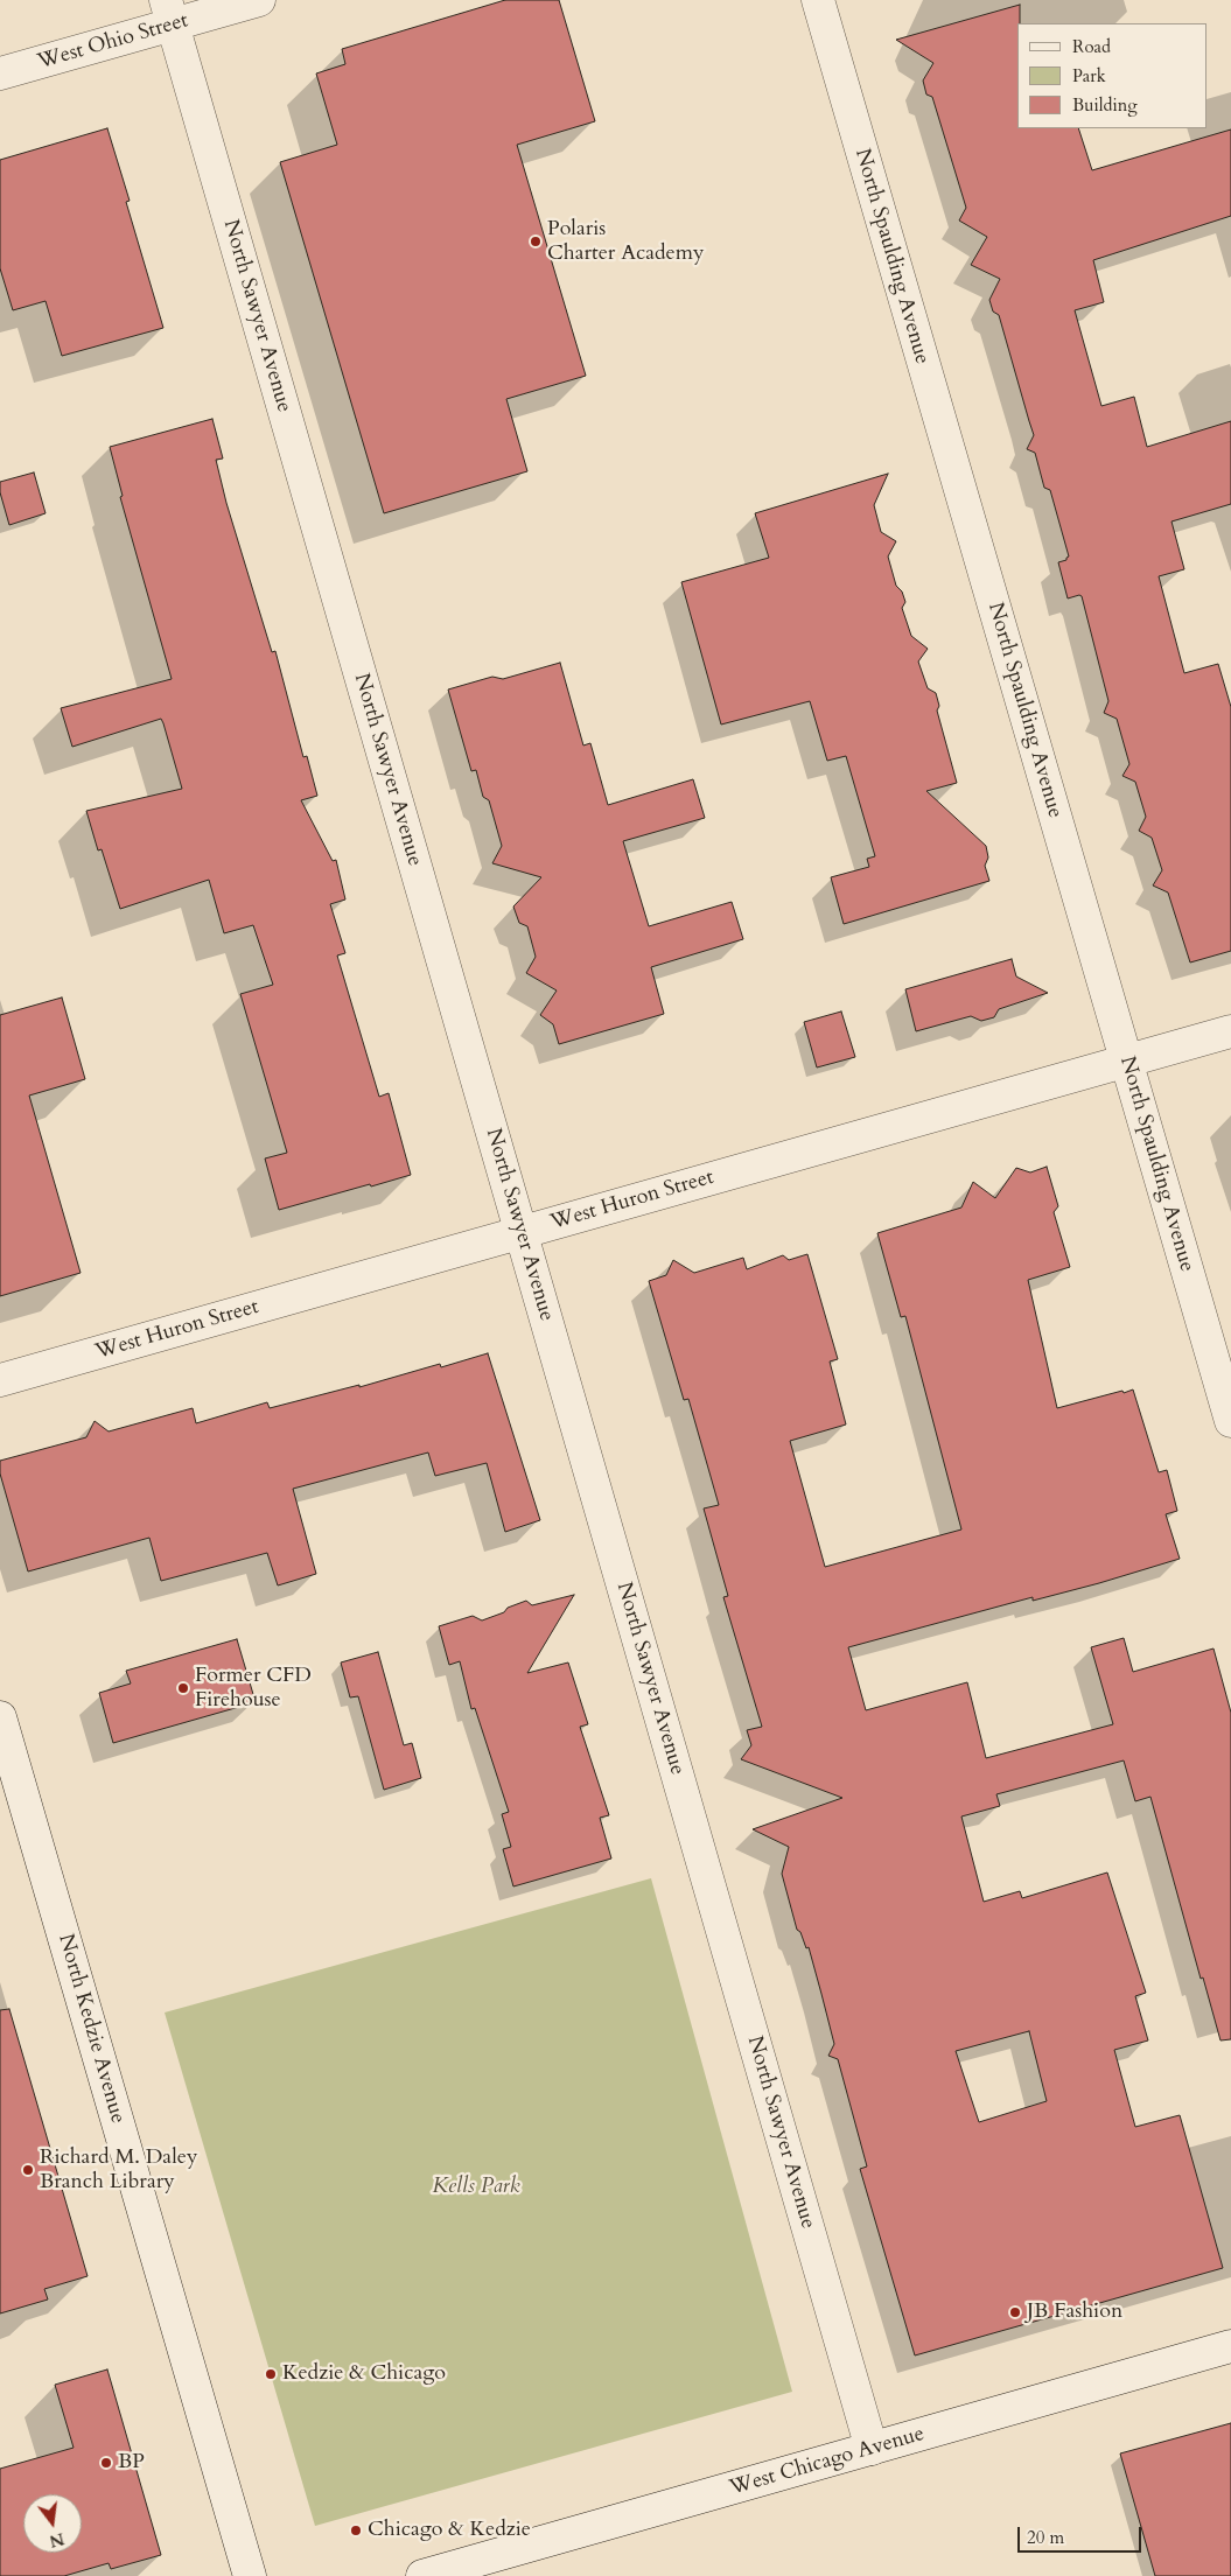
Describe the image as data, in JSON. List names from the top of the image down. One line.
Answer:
{"streets":{"street":["West Ohio Street","North Spaulding Avenue","North Sawyer Avenue","West Huron Street","North Kedzie Avenue","West Chicago Avenue"]},"crossings":[["West Ohio Street","North Sawyer Avenue"],["North Spaulding Avenue","West Huron Street"],["North Sawyer Avenue","West Huron Street"],["North Sawyer Avenue","West Chicago Avenue"]],"parks":["Kells Park"],"places":["Polaris Charter Academy","Former CFD Firehouse","Richard M. Daley Branch Library","JB Fashion","Kedzie & Chicago","BP","Chicago & Kedzie"],"legend":["Road","Park","Building"],"scale_bar":"20 m","north":"bottom"}
